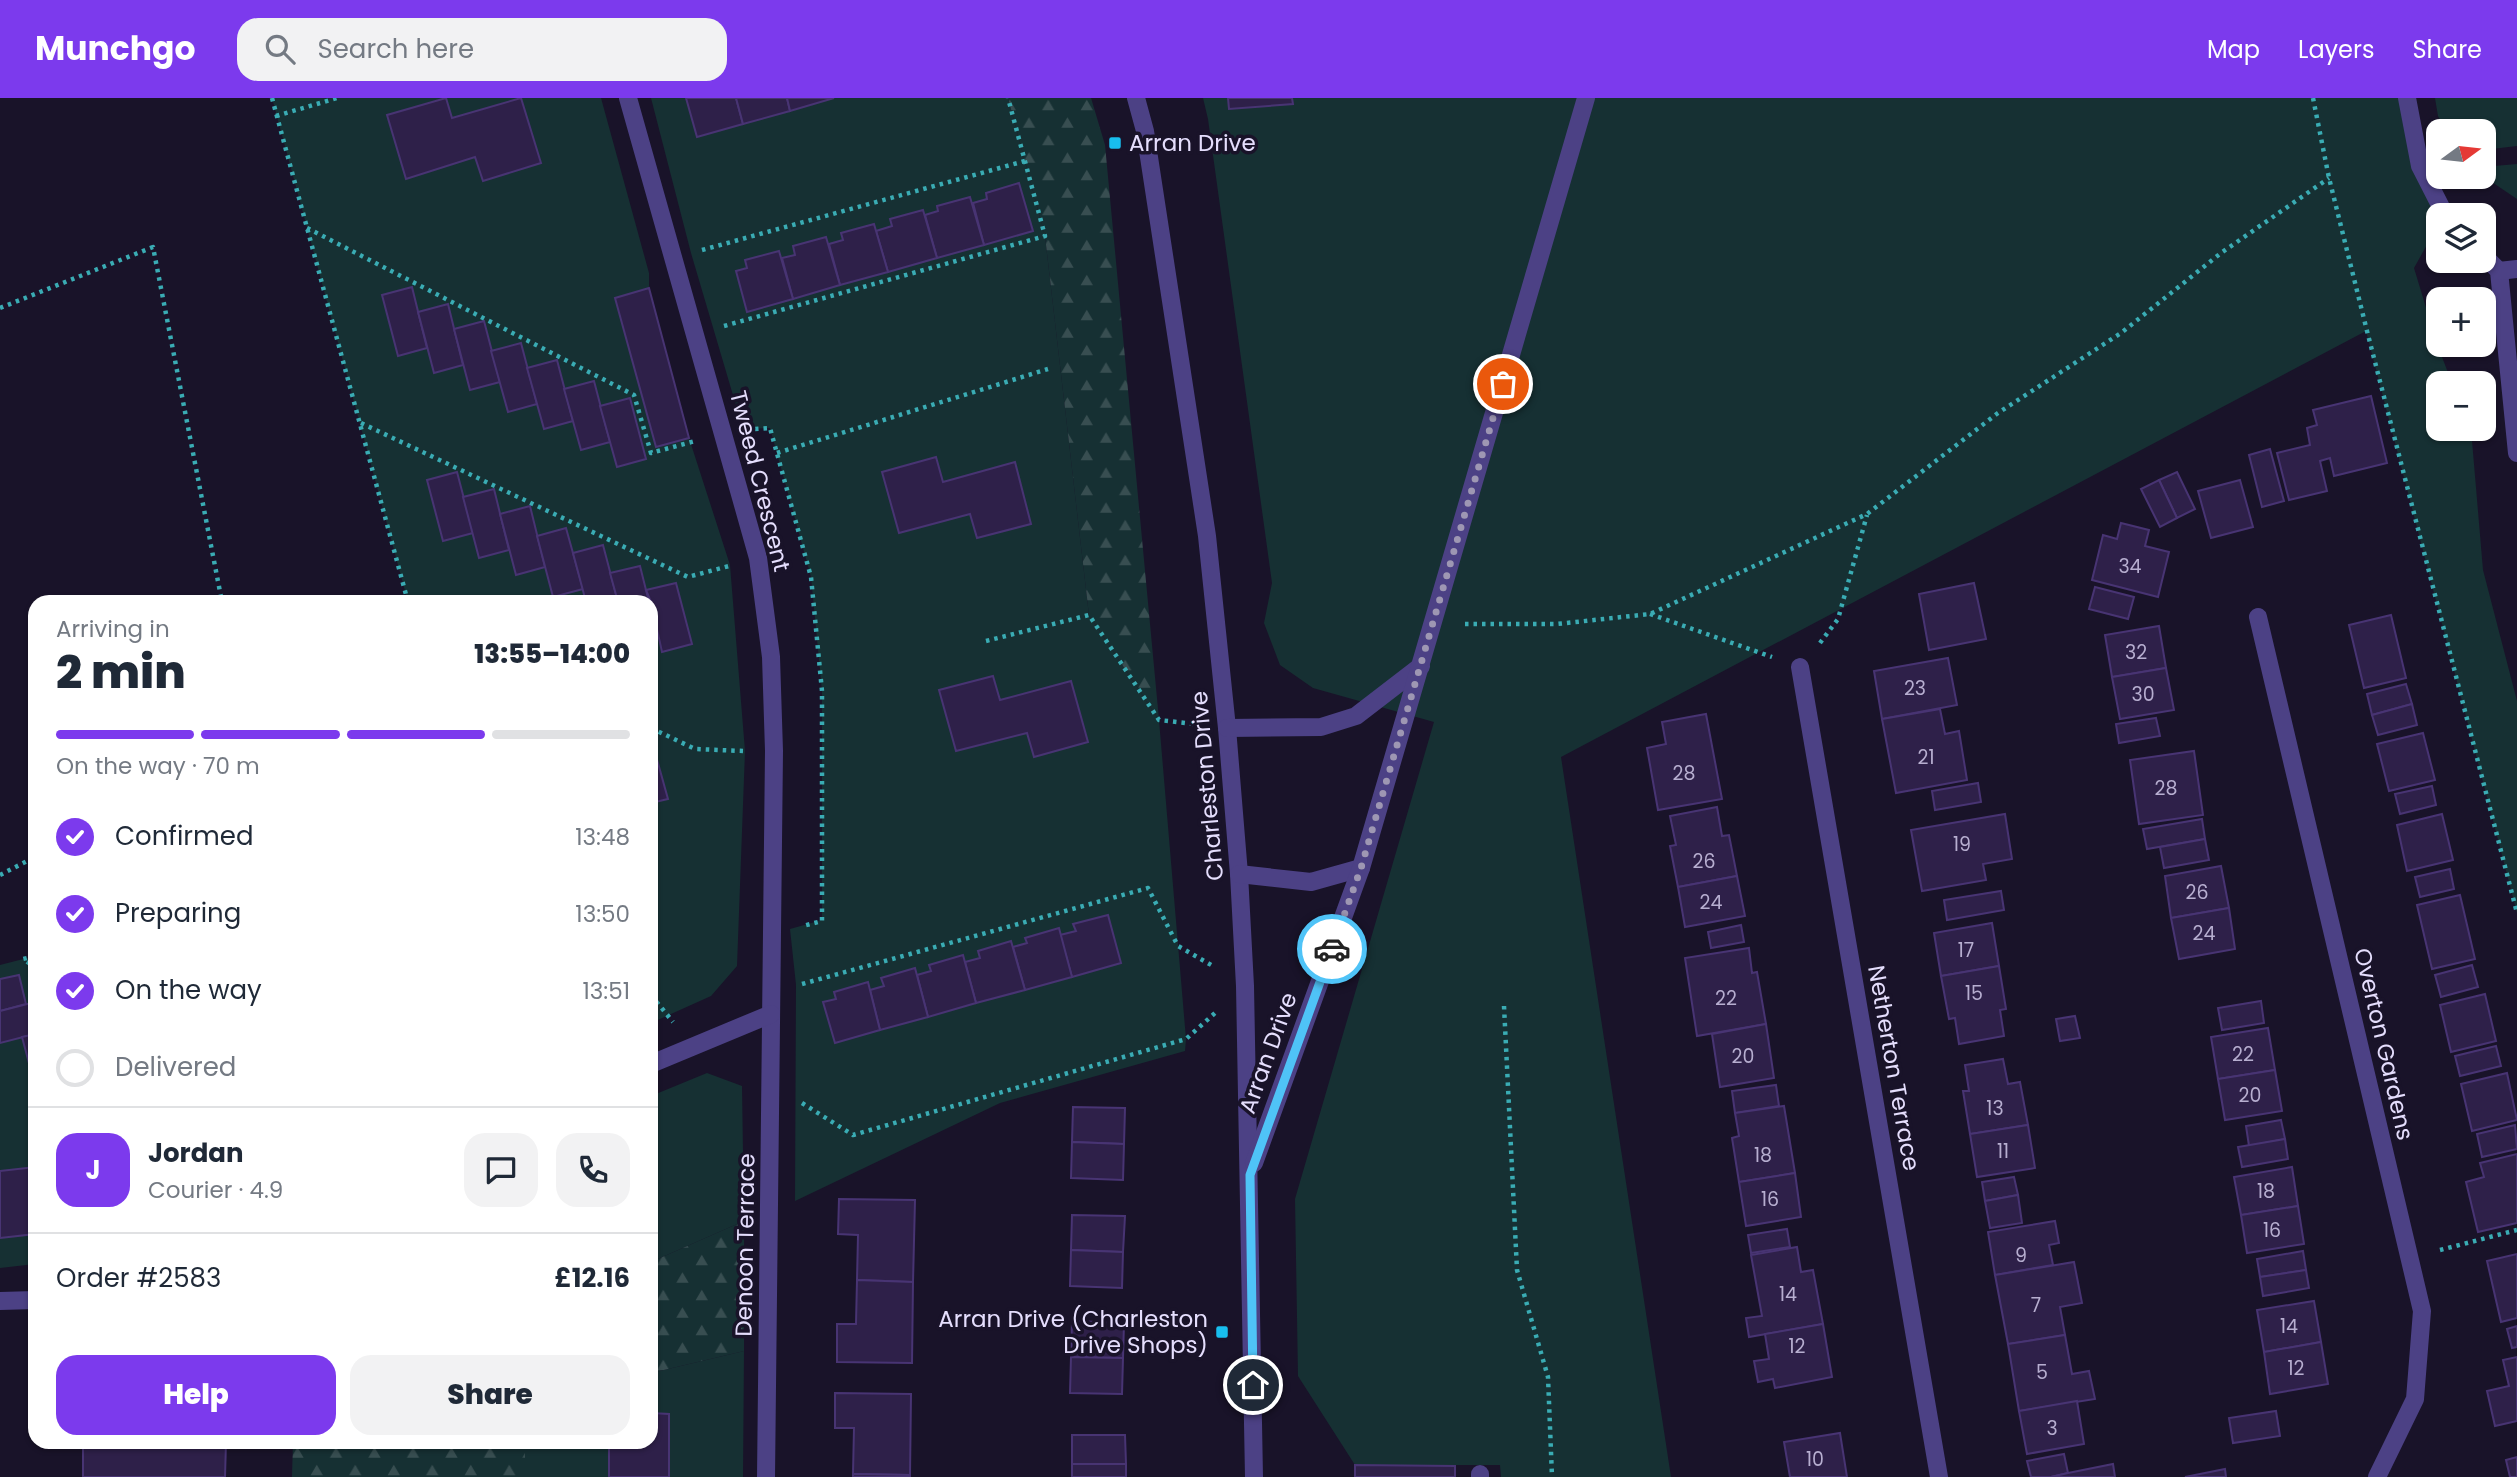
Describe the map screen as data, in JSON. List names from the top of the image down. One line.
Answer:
{"streets":{"street":["Tweed Crescent","Charleston Drive","Overton Gardens","Arran Drive","Netherton Terrace","Denoon Terrace"]},"crossings":[["Tweed Crescent","Denoon Terrace"],["Charleston Drive","Arran Drive"]],"places":{"transit":["Arran Drive","Arran Drive (Charleston Drive Shops)"]},"house_numbers":["34","32","23","30","21","28","28","19","26","26","24","24","17","15","22","22","20","20","13","11","18","18","16","16","9","14","7","14","12","12","5","3","10"],"north":"right","page":{"header":"Munchgo","search":"Search here","nav":["Map","Layers","Share"],"map_buttons":["+","−"],"heading":["2 min","Arriving in","13:55–14:00"],"panel":["Jordan","Courier · 4.9","Order #2583","£12.16"],"bar":"On the way · 70 m","list":[["Confirmed","13:48"],["Preparing","13:50"],["On the way","13:51"],"Delivered"],"round":"J","buttons":["Help","Share"]}}
